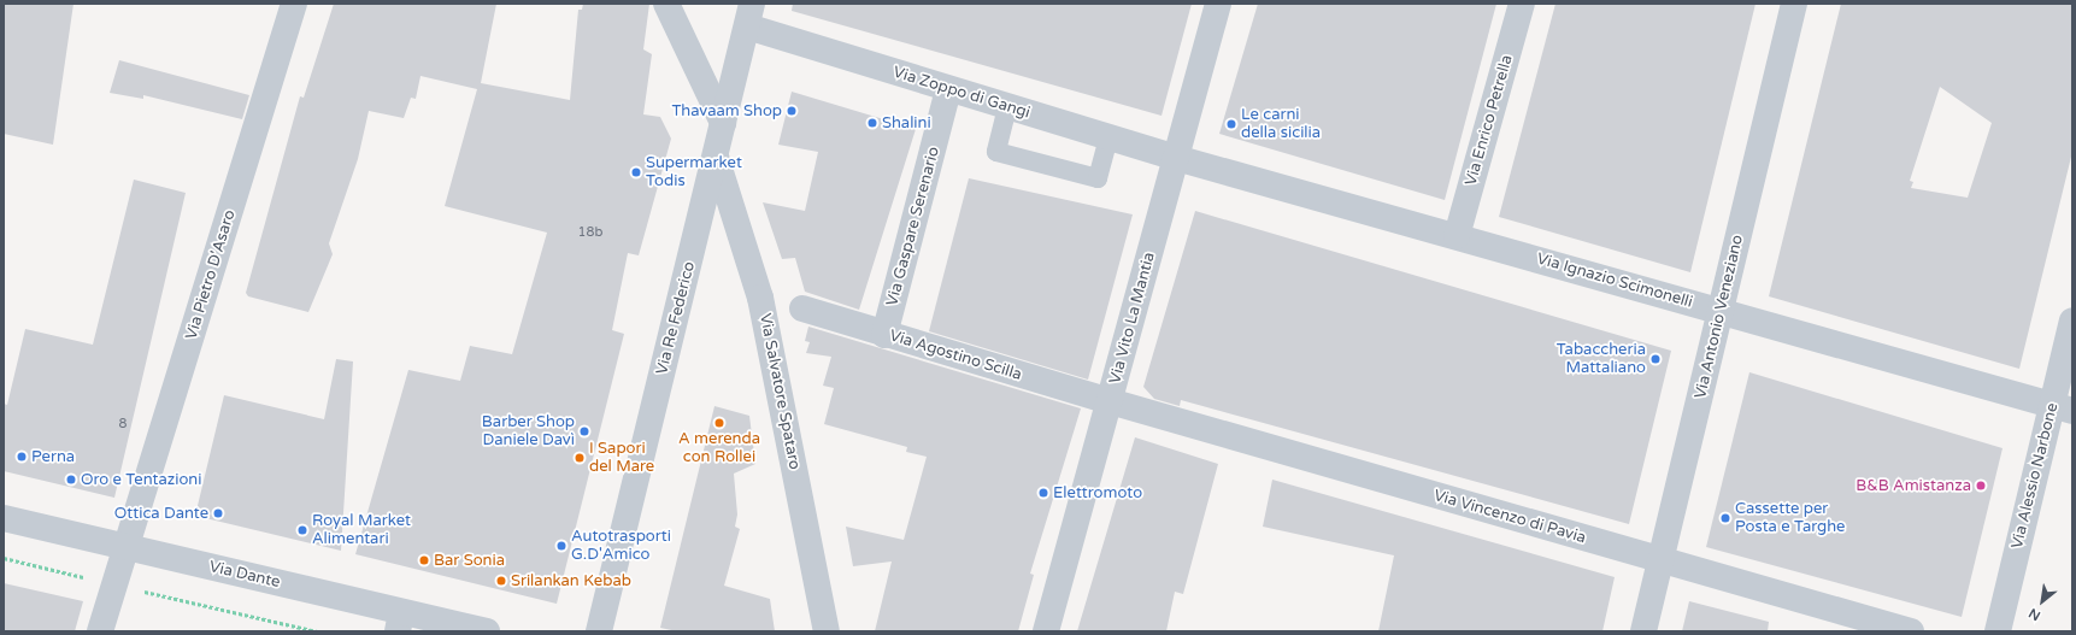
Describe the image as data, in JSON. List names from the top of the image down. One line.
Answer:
{"streets":{"street":["Via Zoppo di Gangi","Via Enrico Petrella","Via Gaspare Serenario","Via Pietro D'Asaro","Via Ignazio Scimonelli","Via Antonio Veneziano","Via Re Federico","Via Vito La Mantia","Via Agostino Scilla","Via Salvatore Spataro","Via Alessio Narbone","Via Vincenzo di Pavia","Via Dante"]},"crossings":[["Via Zoppo di Gangi","Via Gaspare Serenario"],["Via Zoppo di Gangi","Via Ignazio Scimonelli"],["Via Zoppo di Gangi","Via Re Federico"],["Via Zoppo di Gangi","Via Vito La Mantia"],["Via Enrico Petrella","Via Ignazio Scimonelli"],["Via Gaspare Serenario","Via Agostino Scilla"],["Via Pietro D'Asaro","Via Dante"],["Via Ignazio Scimonelli","Via Antonio Veneziano"],["Via Ignazio Scimonelli","Via Vito La Mantia"],["Via Ignazio Scimonelli","Via Alessio Narbone"],["Via Antonio Veneziano","Via Vincenzo di Pavia"],["Via Re Federico","Via Salvatore Spataro"],["Via Vito La Mantia","Via Agostino Scilla"],["Via Vito La Mantia","Via Vincenzo di Pavia"],["Via Agostino Scilla","Via Vincenzo di Pavia"]],"places":["Thavaam Shop","Shalini","Le carni della sicilia","Supermarket Todis","Tabaccheria Mattaliano","A merenda con Rollei","Barber Shop Daniele Davì","Perna","I Sapori del Mare","Oro e Tentazioni","B&B Amistanza","Elettromoto","Ottica Dante","Cassette per Posta e Targhe","Royal Market Alimentari","Autotrasporti G.D'Amico","Bar Sonia","Srilankan Kebab"],"house_numbers":["18b","8"],"north":"bottom left"}
